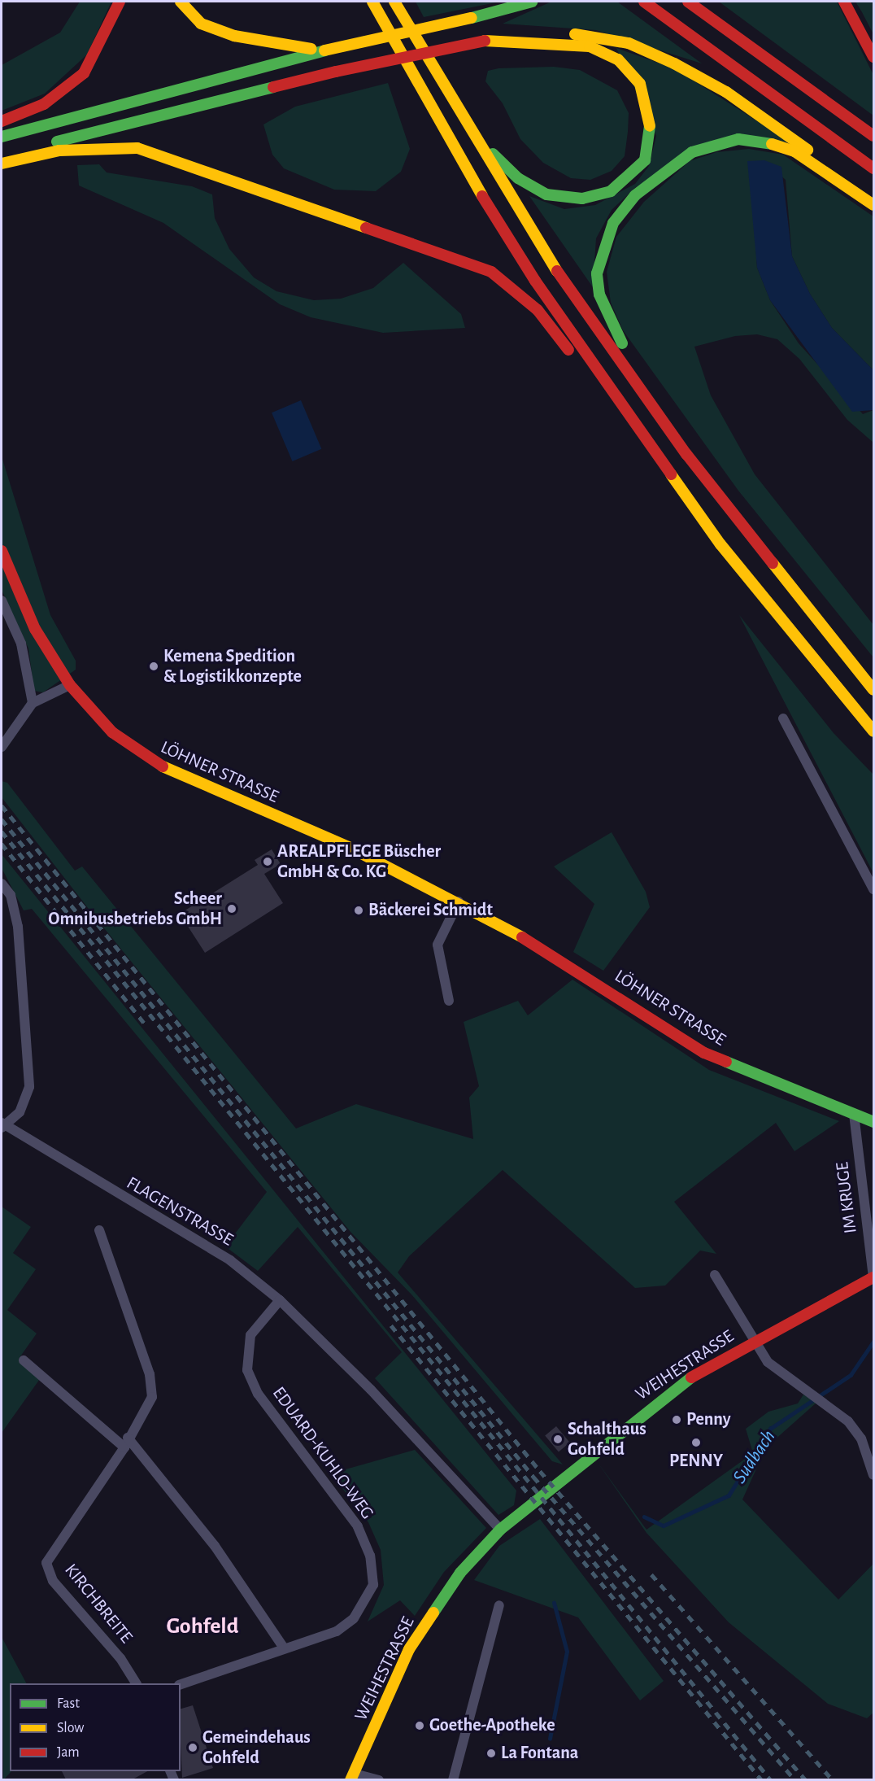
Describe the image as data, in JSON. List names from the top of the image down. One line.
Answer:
{"streets":{"main road":["LÖHNER STRASSE","WEIHESTRASSE"],"street":["IM KRUGE","FLAGENSTRASSE","EDUARD-KUHLO-WEG","KIRCHBREITE"]},"crossings":[["LÖHNER STRASSE","IM KRUGE"],["IM KRUGE","WEIHESTRASSE"],["FLAGENSTRASSE","WEIHESTRASSE"],["FLAGENSTRASSE","EDUARD-KUHLO-WEG"]],"districts":["Gohfeld"],"water":["Sudbach"],"places":["Kemena Spedition & Logistikkonzepte","AREALPFLEGE Büscher GmbH & Co. KG","Scheer Omnibusbetriebs GmbH","Bäckerei Schmidt","Penny","Schalthaus Gohfeld","PENNY","Goethe-Apotheke","Gemeindehaus Gohfeld","La Fontana"],"legend":["Fast","Slow","Jam"]}
